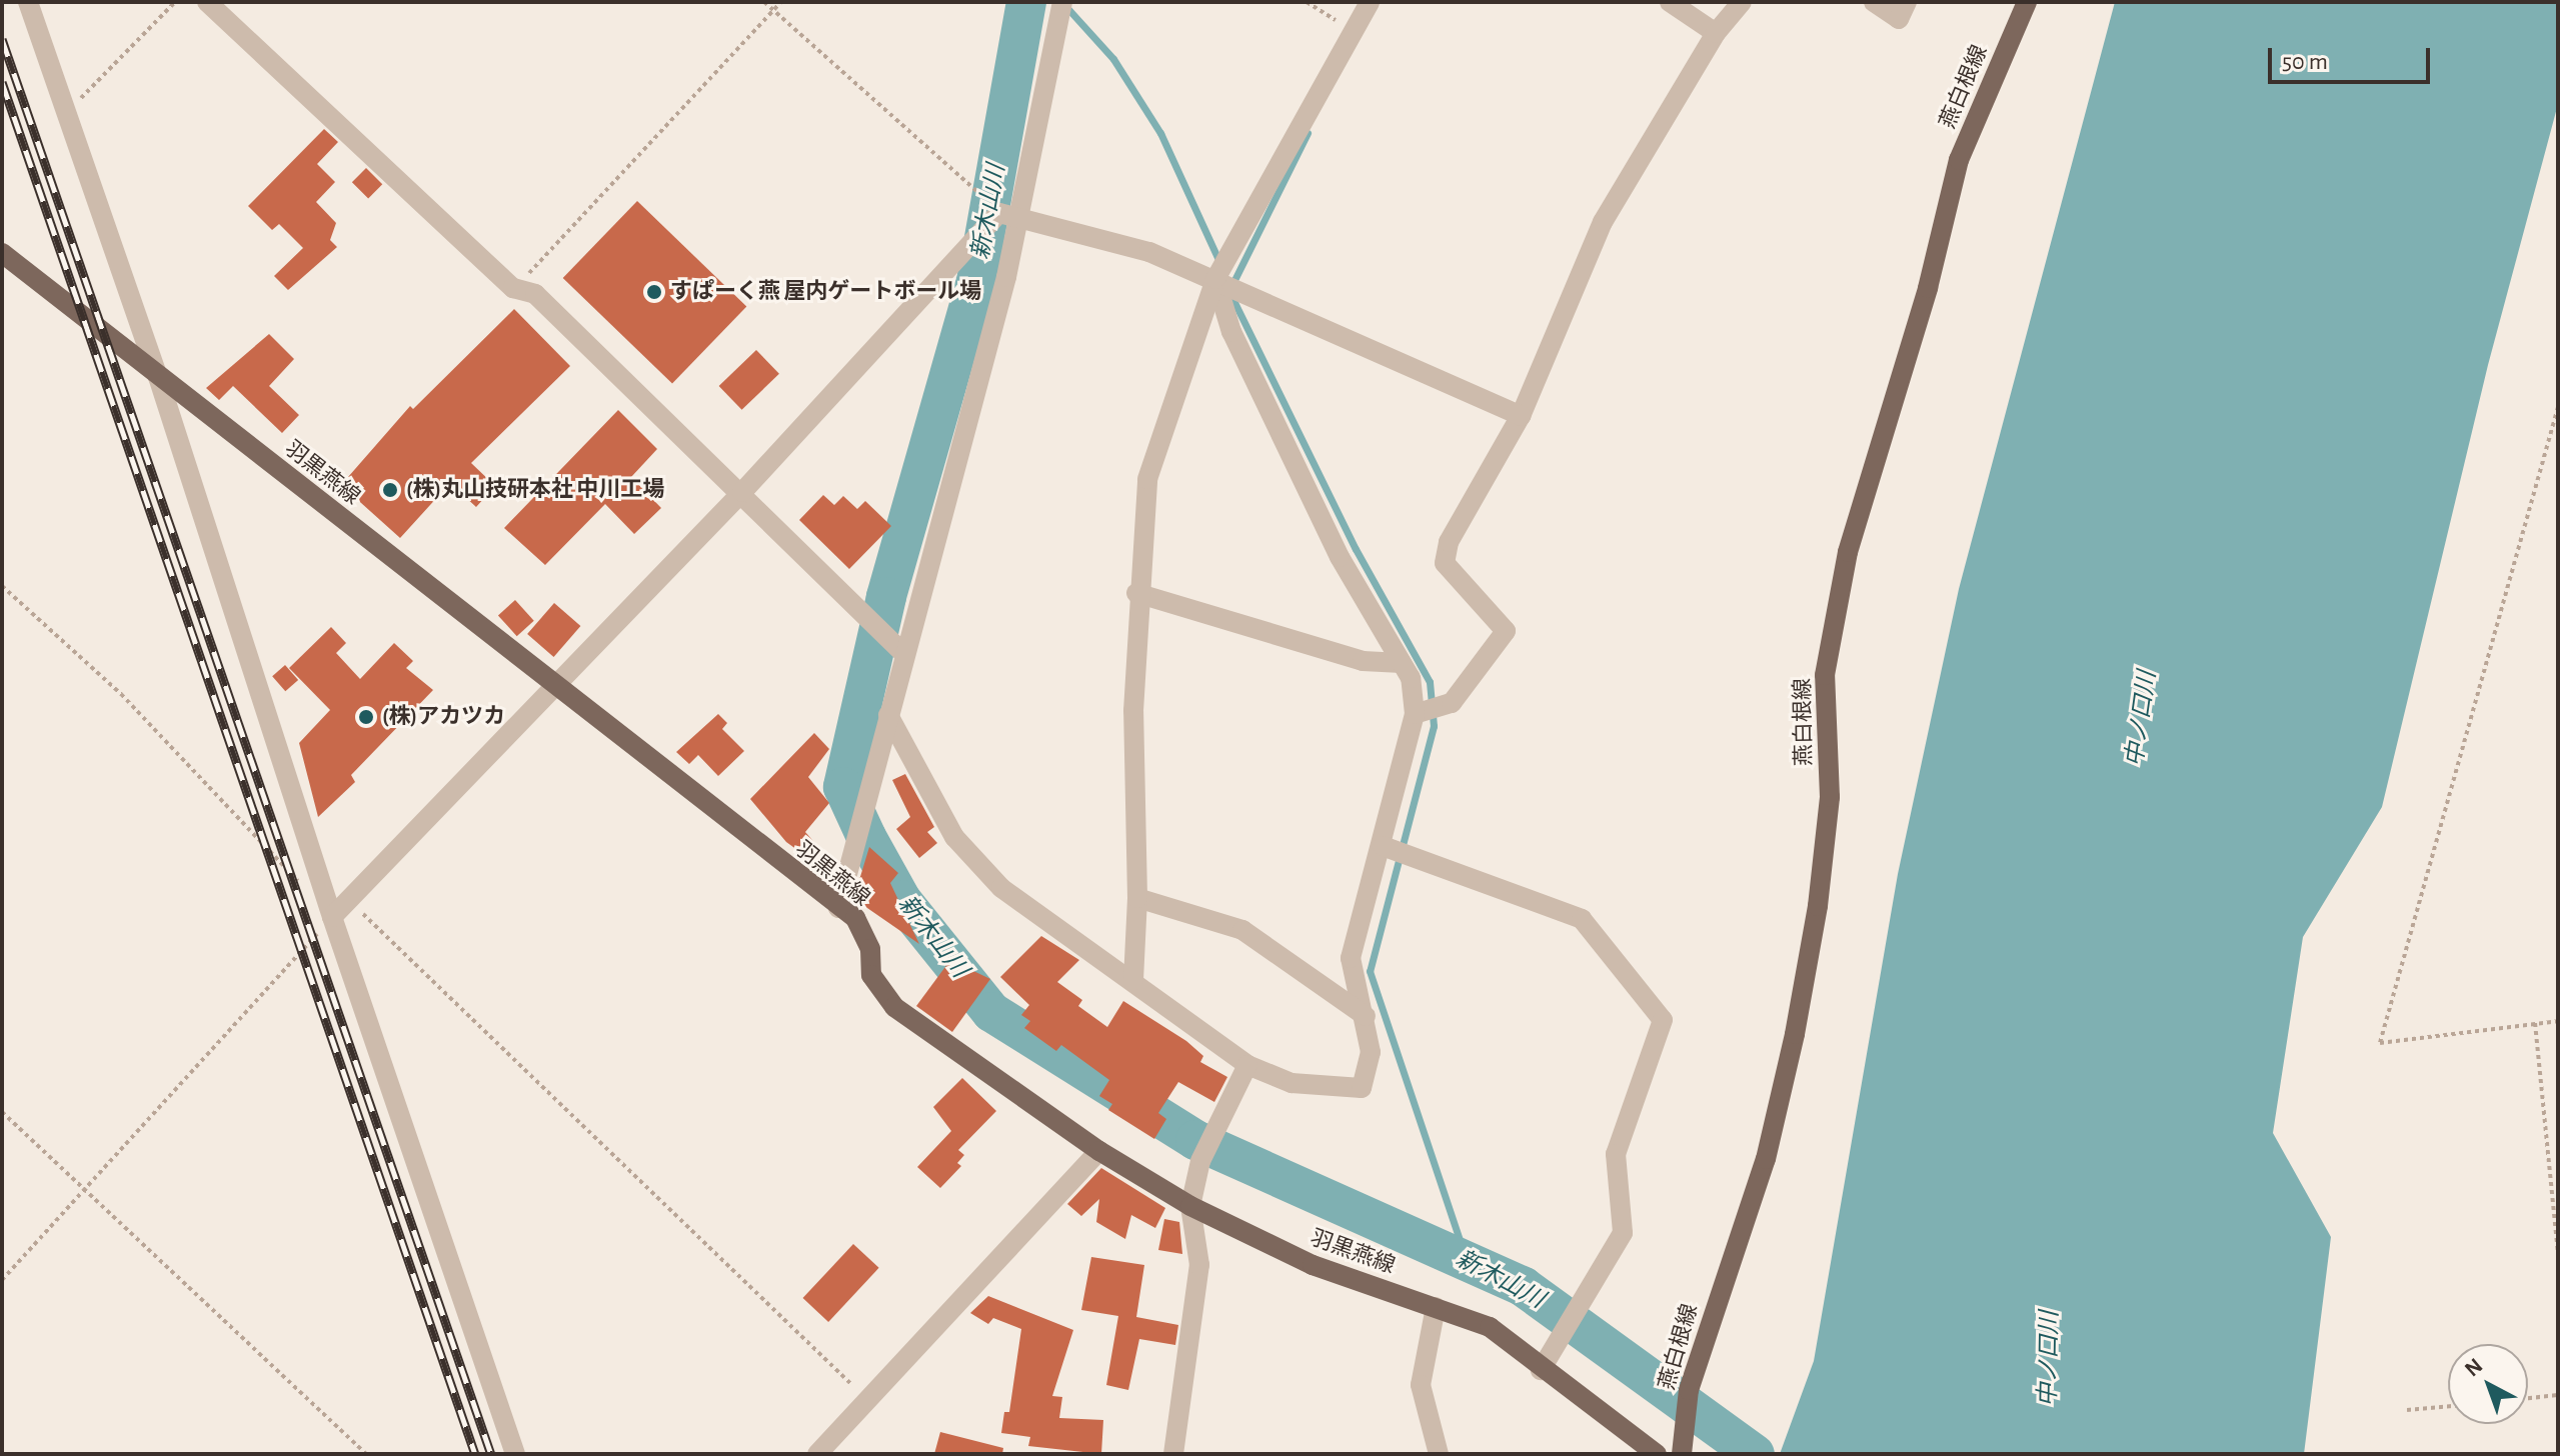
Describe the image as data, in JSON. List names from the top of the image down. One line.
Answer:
{"streets":{"main road":["燕白根線","羽黒燕線"]},"water":["新木山川","中ノ口川"],"places":["すぱーく燕 屋内ゲートボール場","(株)丸山技研本社 中川工場","(株)アカツカ"],"scale_bar":"50 m","north":"top left"}
